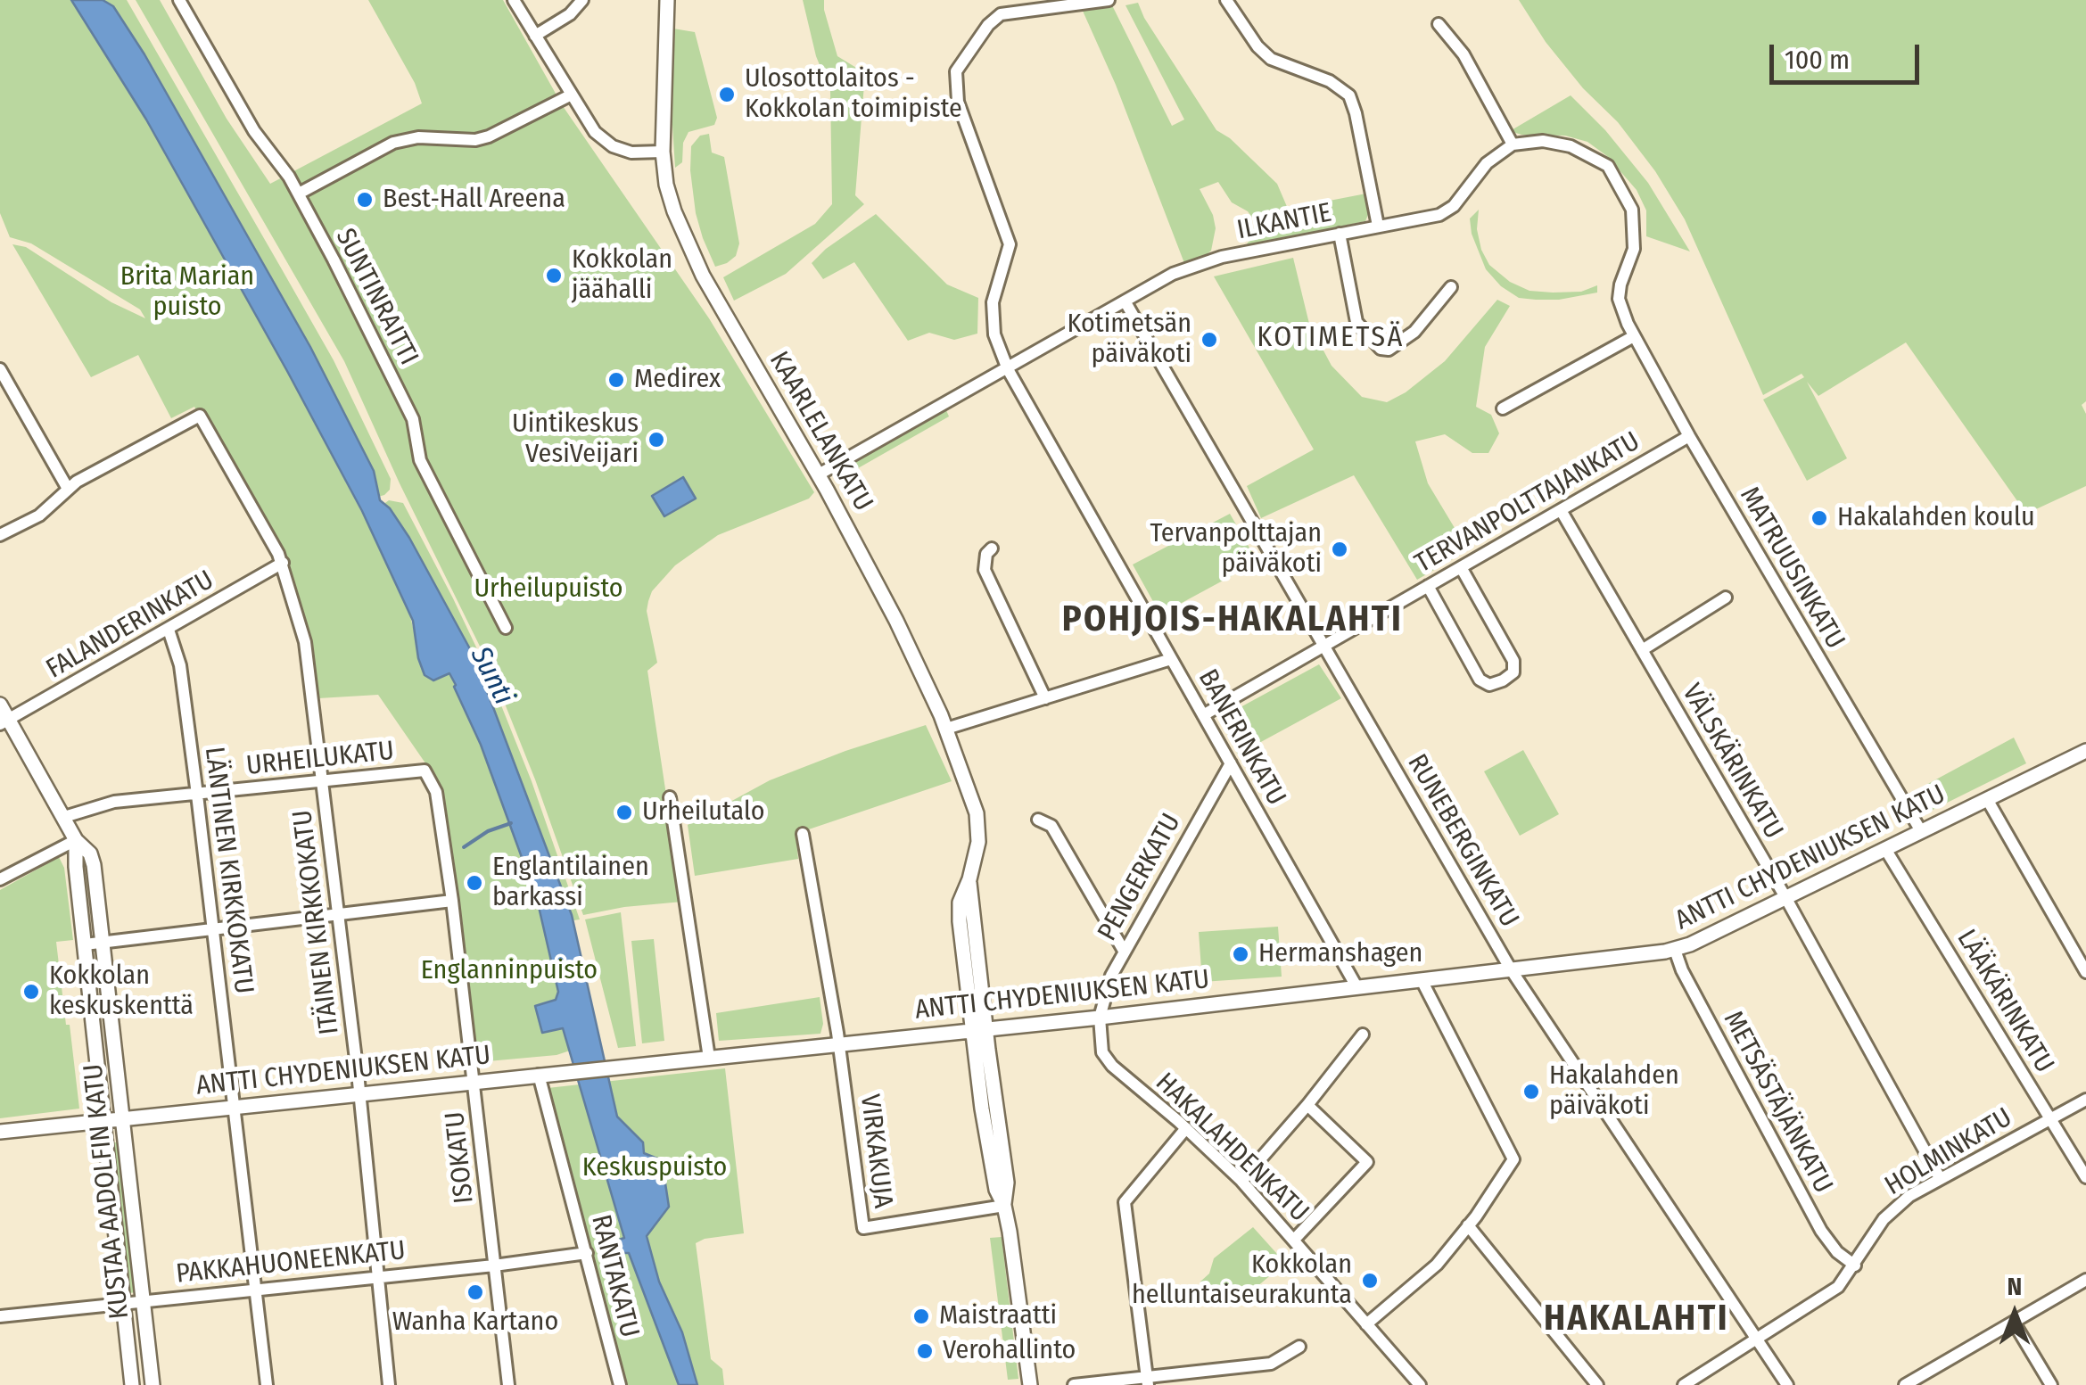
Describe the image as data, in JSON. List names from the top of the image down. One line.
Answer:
{"streets":{"main road":["KAARLELANKATU","ANTTI CHYDENIUKSEN KATU","KUSTAA AADOLFIN KATU"],"street":["ILKANTIE","SUNTINRAITTI","TERVANPOLTTAJANKATU","MATRUUSINKATU","FALANDERINKATU","BANERINKATU","URHEILUKATU","VÄLSKÄRINKATU","RUNEBERGINKATU","LÄNTINEN KIRKKOKATU","PENGERKATU","ITÄINEN KIRKKOKATU","LÄÄKÄRINKATU","METSÄSTÄJÄNKATU","HAKALAHDENKATU","VIRKAKUJA","HOLMINKATU","ISOKATU","PAKKAHUONEENKATU","RANTAKATU"]},"crossings":[["ILKANTIE","KAARLELANKATU"],["ILKANTIE","MATRUUSINKATU"],["ILKANTIE","BANERINKATU"],["ILKANTIE","RUNEBERGINKATU"],["KAARLELANKATU","ANTTI CHYDENIUKSEN KATU"],["KAARLELANKATU","VIRKAKUJA"],["TERVANPOLTTAJANKATU","MATRUUSINKATU"],["TERVANPOLTTAJANKATU","BANERINKATU"],["TERVANPOLTTAJANKATU","VÄLSKÄRINKATU"],["TERVANPOLTTAJANKATU","RUNEBERGINKATU"],["MATRUUSINKATU","ANTTI CHYDENIUKSEN KATU"],["FALANDERINKATU","LÄNTINEN KIRKKOKATU"],["FALANDERINKATU","ITÄINEN KIRKKOKATU"],["FALANDERINKATU","KUSTAA AADOLFIN KATU"],["BANERINKATU","ANTTI CHYDENIUKSEN KATU"],["BANERINKATU","PENGERKATU"],["URHEILUKATU","LÄNTINEN KIRKKOKATU"],["URHEILUKATU","ITÄINEN KIRKKOKATU"],["URHEILUKATU","ISOKATU"],["URHEILUKATU","KUSTAA AADOLFIN KATU"],["VÄLSKÄRINKATU","ANTTI CHYDENIUKSEN KATU"],["VÄLSKÄRINKATU","HOLMINKATU"],["RUNEBERGINKATU","ANTTI CHYDENIUKSEN KATU"],["RUNEBERGINKATU","HOLMINKATU"],["ANTTI CHYDENIUKSEN KATU","LÄNTINEN KIRKKOKATU"],["ANTTI CHYDENIUKSEN KATU","PENGERKATU"],["ANTTI CHYDENIUKSEN KATU","ITÄINEN KIRKKOKATU"],["ANTTI CHYDENIUKSEN KATU","LÄÄKÄRINKATU"],["ANTTI CHYDENIUKSEN KATU","METSÄSTÄJÄNKATU"],["ANTTI CHYDENIUKSEN KATU","HAKALAHDENKATU"],["ANTTI CHYDENIUKSEN KATU","VIRKAKUJA"],["ANTTI CHYDENIUKSEN KATU","ISOKATU"],["ANTTI CHYDENIUKSEN KATU","KUSTAA AADOLFIN KATU"],["ANTTI CHYDENIUKSEN KATU","RANTAKATU"],["LÄNTINEN KIRKKOKATU","PAKKAHUONEENKATU"],["PENGERKATU","HAKALAHDENKATU"],["ITÄINEN KIRKKOKATU","PAKKAHUONEENKATU"],["LÄÄKÄRINKATU","HOLMINKATU"],["METSÄSTÄJÄNKATU","HOLMINKATU"],["ISOKATU","PAKKAHUONEENKATU"],["KUSTAA AADOLFIN KATU","PAKKAHUONEENKATU"],["PAKKAHUONEENKATU","RANTAKATU"]],"districts":["KOTIMETSÄ","POHJOIS-HAKALAHTI","HAKALAHTI"],"water":["Sunti"],"parks":["Brita Marian puisto","Urheilupuisto","Englanninpuisto","Keskuspuisto"],"places":["Ulosottolaitos - Kokkolan toimipiste","Best‑Hall Areena","Kokkolan jäähalli","Kotimetsän päiväkoti","Medirex","Uintikeskus VesiVeijari","Hakalahden koulu","Tervanpolttajan päiväkoti","Urheilutalo","Englantilainen barkassi","Hermanshagen","Kokkolan keskuskenttä","Hakalahden päiväkoti","Kokkolan helluntaiseurakunta","Wanha Kartano","Maistraatti","Verohallinto"],"scale_bar":"100 m","north":"top"}
